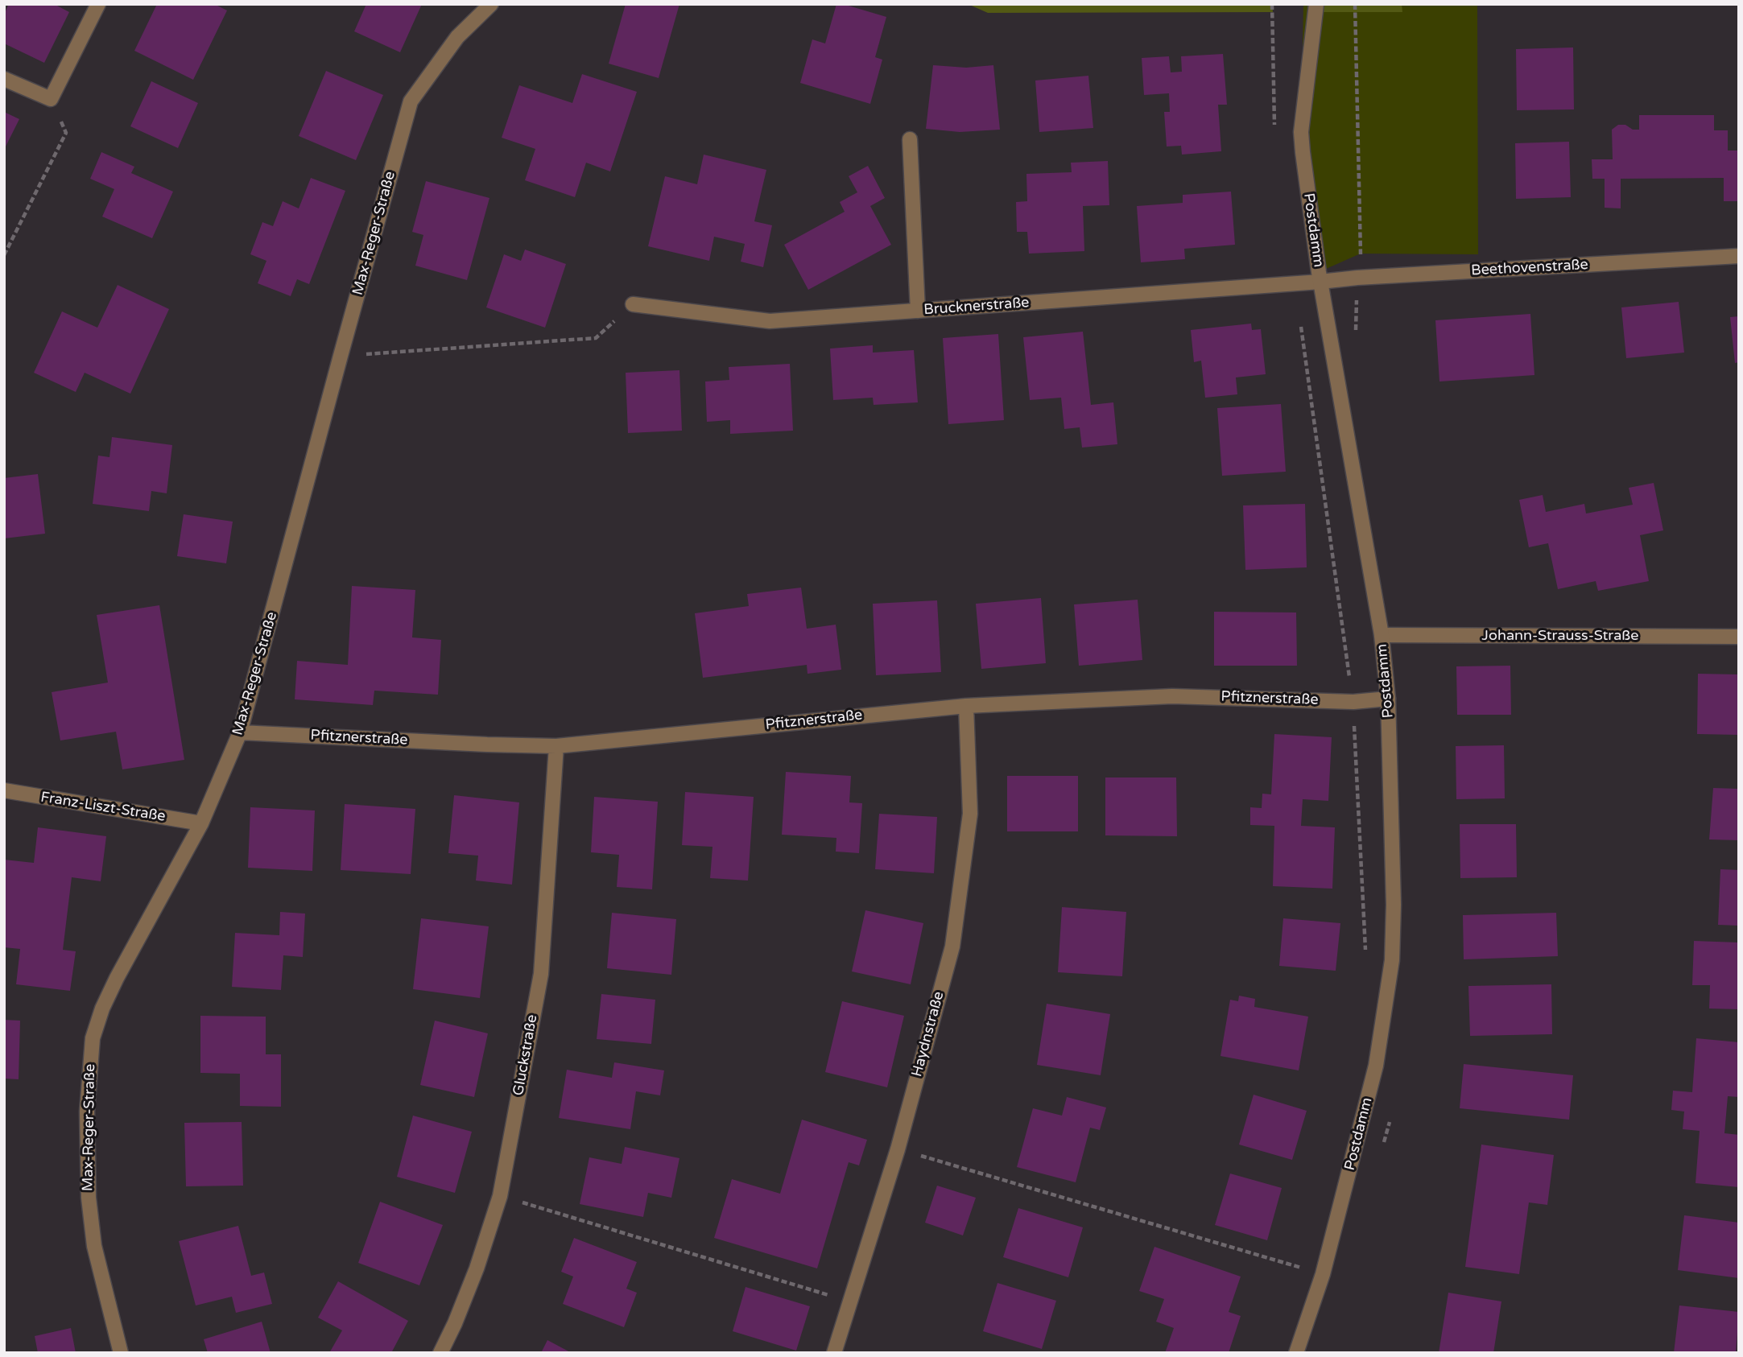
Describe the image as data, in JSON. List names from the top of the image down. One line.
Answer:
{"streets":{"street":["Postdamm","Max-Reger-Straße","Beethovenstraße","Brucknerstraße","Johann-Strauss-Straße","Pfitznerstraße","Franz-Liszt-Straße","Haydnstraße","Gluckstraße"]},"crossings":[["Postdamm","Beethovenstraße"],["Postdamm","Brucknerstraße"],["Postdamm","Johann-Strauss-Straße"],["Postdamm","Pfitznerstraße"],["Max-Reger-Straße","Pfitznerstraße"],["Max-Reger-Straße","Franz-Liszt-Straße"],["Beethovenstraße","Brucknerstraße"],["Pfitznerstraße","Haydnstraße"],["Pfitznerstraße","Gluckstraße"]]}
